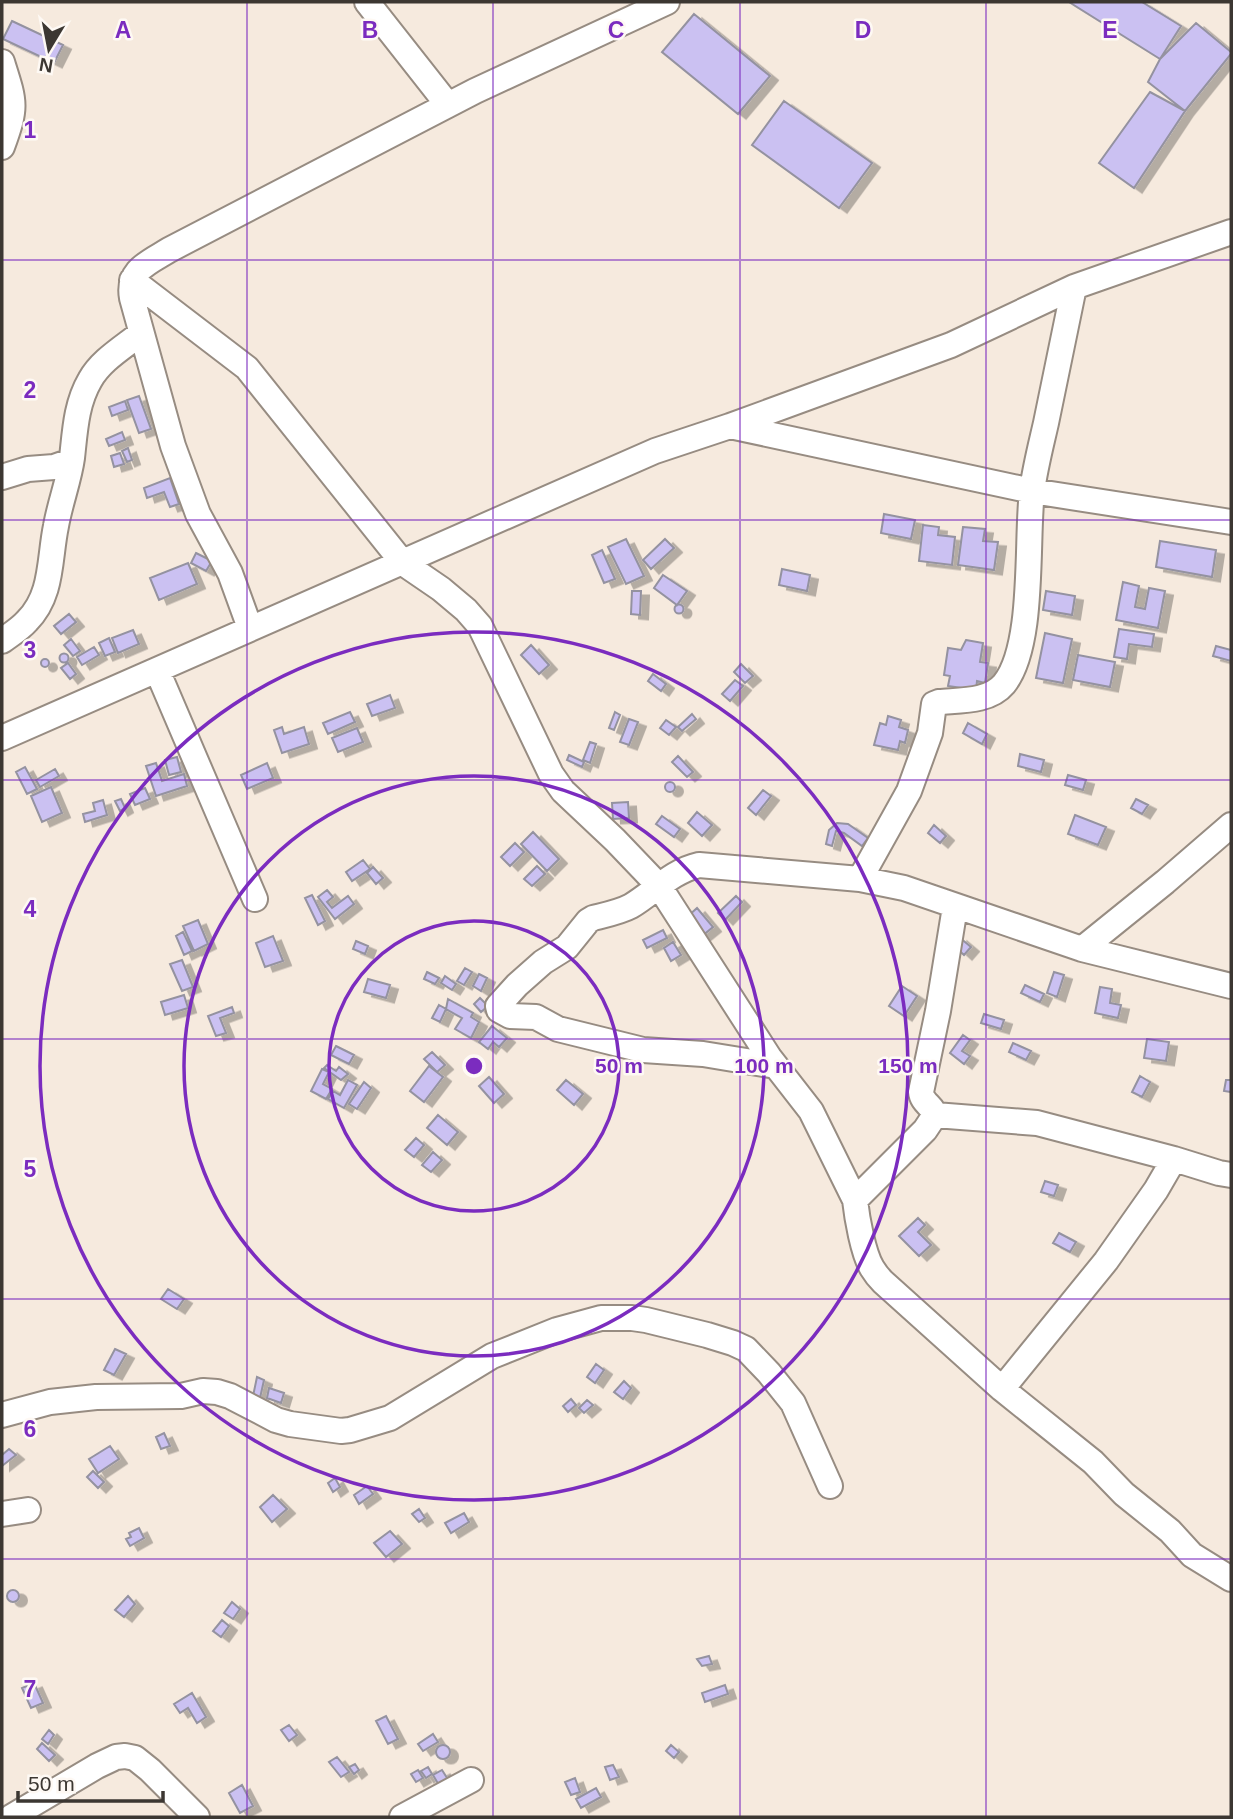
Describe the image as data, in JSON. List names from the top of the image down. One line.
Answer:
{"scale_bar":"50 m","north":"bottom","grid":{"columns":["A","B","C","D","E"],"rows":["1","2","3","4","5","6","7"]},"rings":["50 m","100 m","150 m"]}
